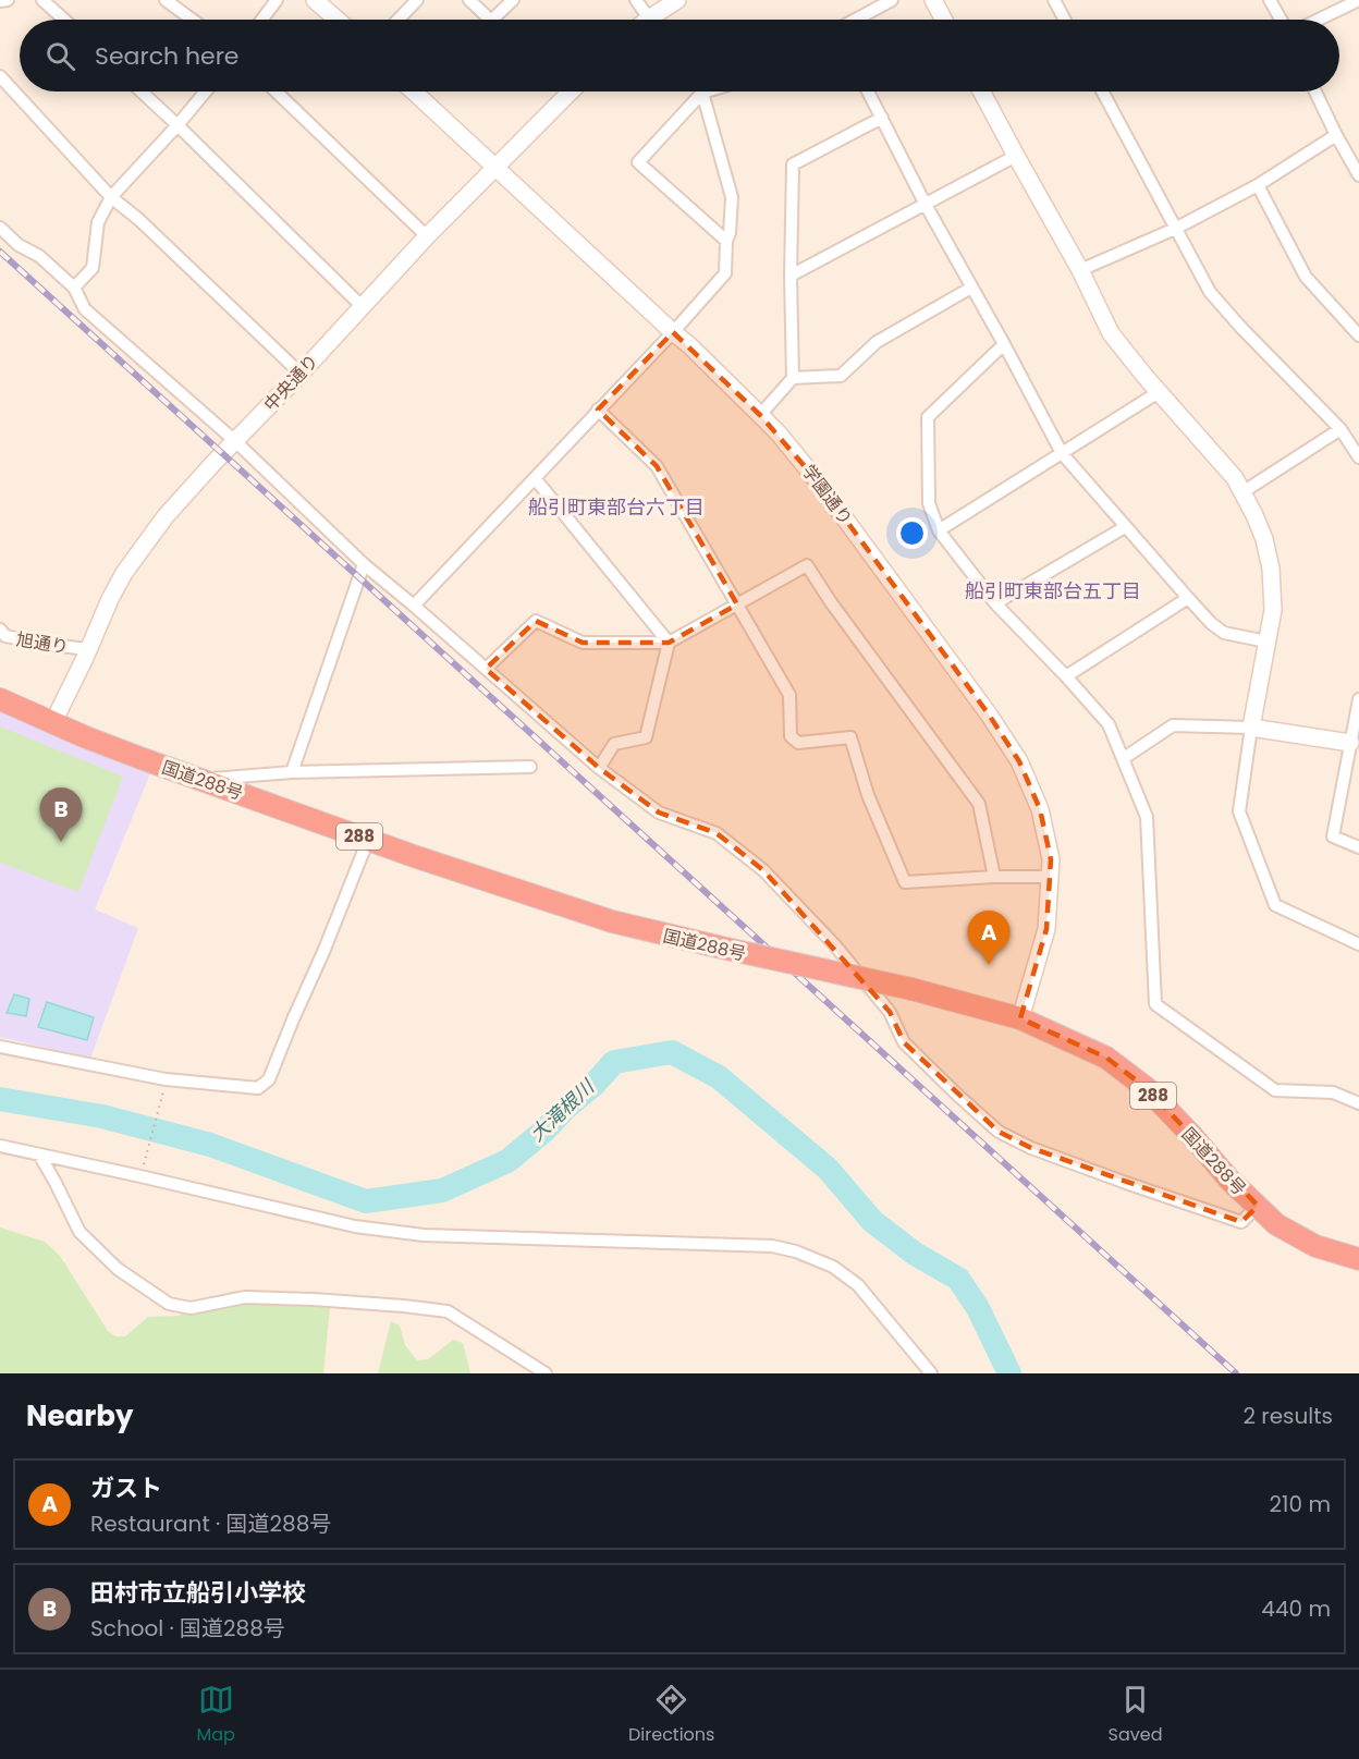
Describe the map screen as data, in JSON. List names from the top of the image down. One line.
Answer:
{"streets":{"highway":["国道288号","288"],"street":["中央通り","学園通り","旭通り"]},"crossings":[["中央通り","学園通り"],["中央通り","旭通り"],["中央通り","国道288号"],["学園通り","国道288号"]],"districts":["船引町東部台六丁目","船引町東部台五丁目"],"water":["大滝根川"],"page":{"search":"Search here","pins":["B","A"],"heading":["Nearby","2 results"],"list":[{"mark":"A","name":"ガスト","note":"Restaurant · 国道288号","value":"210 m"},{"mark":"B","name":"田村市立船引小学校","note":"School · 国道288号","value":"440 m"}],"nav":["Map","Directions","Saved"]}}
